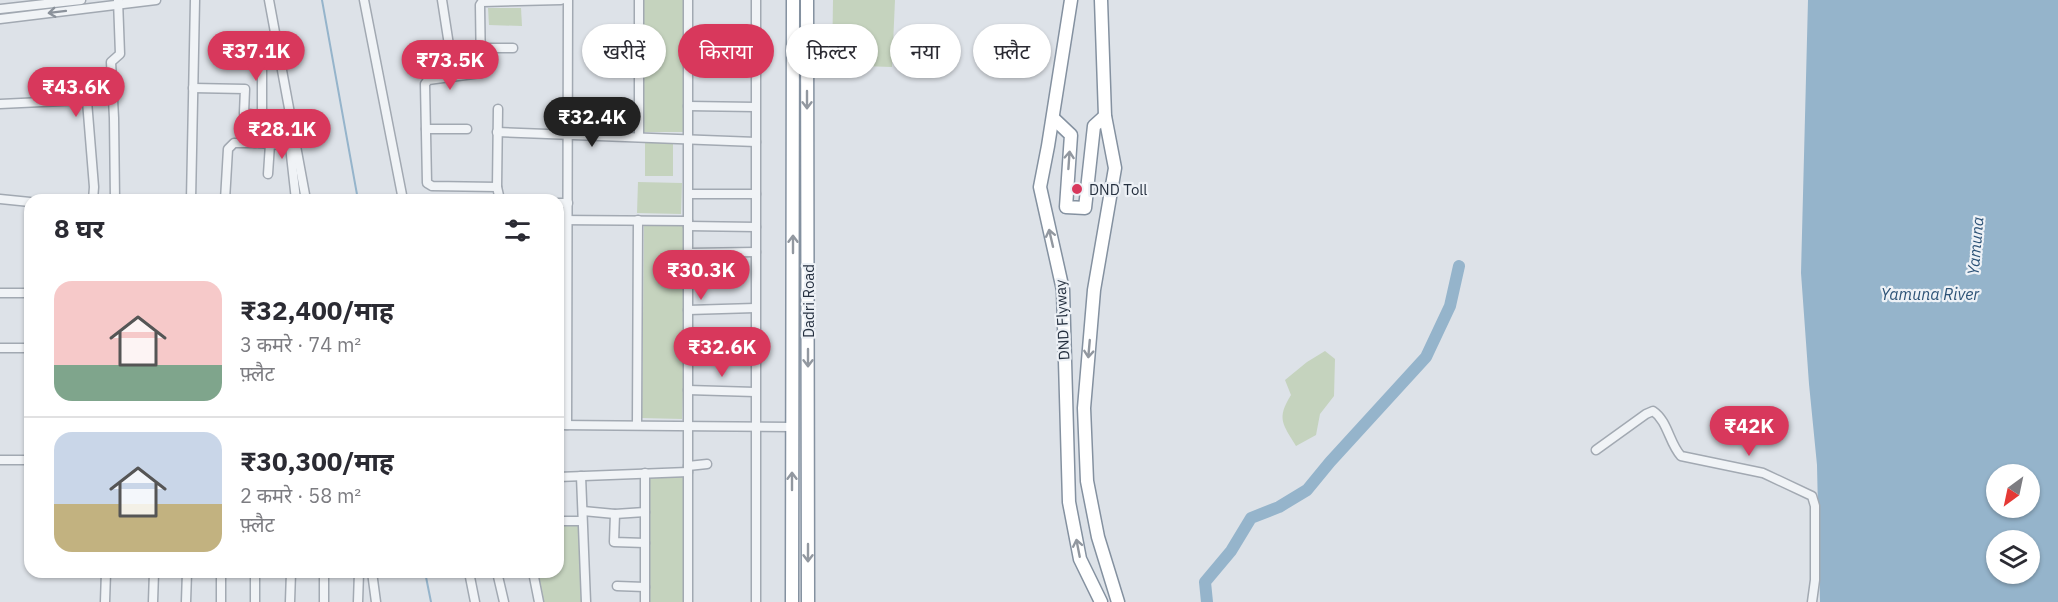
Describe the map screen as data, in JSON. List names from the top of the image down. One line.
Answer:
{"streets":{"highway":["Dadri Road","DND Flyway"]},"water":["Yamuna","Yamuna River"],"places":["DND Toll"],"north":"bottom left","page":{"chip":["खरीदें","किराया","फ़िल्टर","नया","फ़्लैट"],"price":["₹37.1K","₹73.5K","₹43.6K","₹32.4K","₹28.1K","₹30.3K","₹32.6K","₹42K"],"heading":"8 घर","list":[{"name":"₹32,400/माह","note":"3 कमरे · 74 m² · फ़्लैट"},{"name":"₹30,300/माह","note":"2 कमरे · 58 m² · फ़्लैट"}]}}
